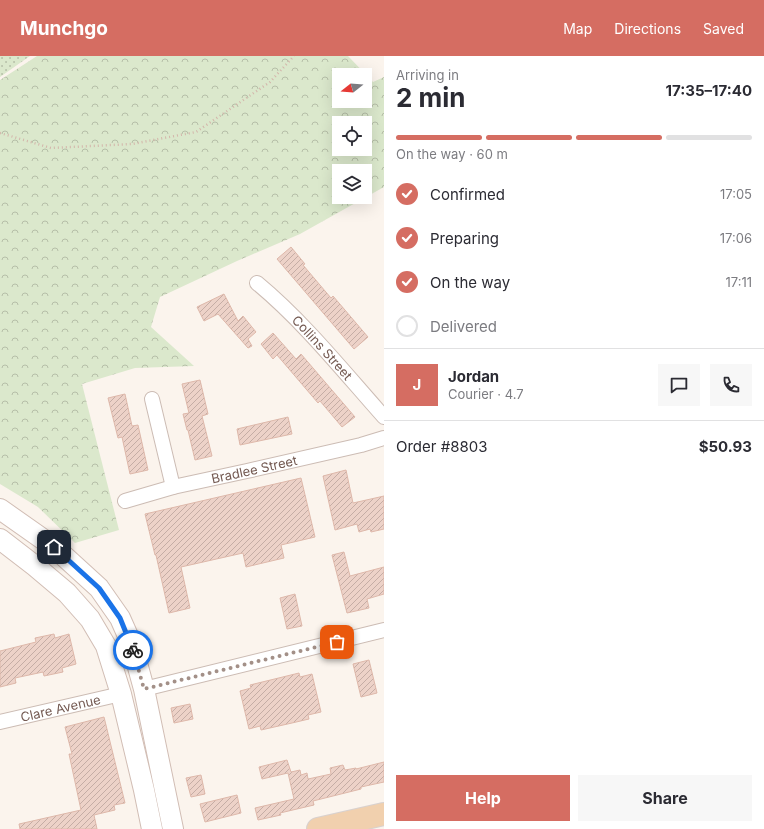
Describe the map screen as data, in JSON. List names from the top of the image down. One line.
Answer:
{"streets":{"street":["Collins Street","Bradlee Street","Clare Avenue"]},"north":"left","page":{"header":"Munchgo","nav":["Map","Directions","Saved"],"heading":["2 min","Arriving in","17:35–17:40"],"panel":["Jordan","Courier · 4.7","Order #8803","$50.93"],"bar":"On the way · 60 m","list":[["Confirmed","17:05"],["Preparing","17:06"],["On the way","17:11"],"Delivered"],"round":"J","buttons":["Help","Share"]}}
